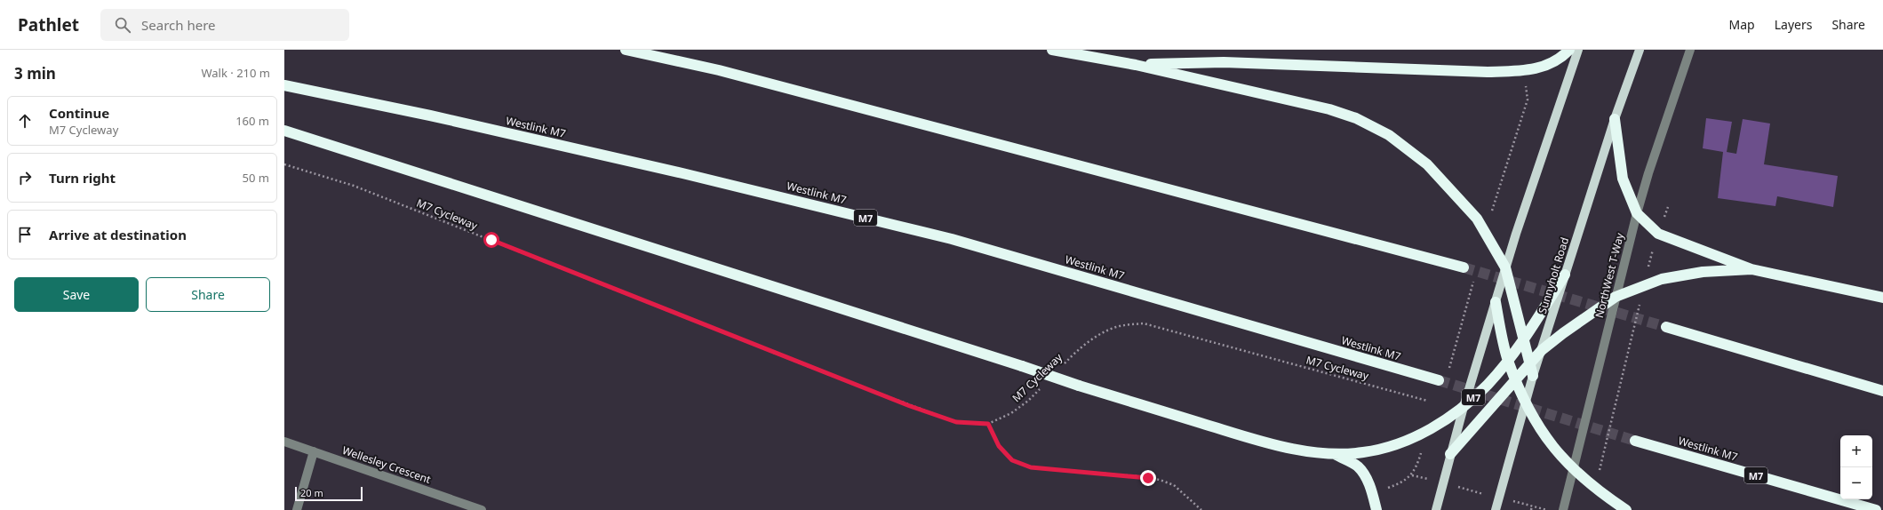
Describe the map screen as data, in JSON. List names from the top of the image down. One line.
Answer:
{"streets":{"highway":["Westlink M7","M7"],"main road":["Sunnyholt Road"],"street":["NorthWest T-Way","Wellesley Crescent"],"path":["M7 Cycleway"]},"crossings":[["M7","Sunnyholt Road"]],"scale_bar":"20 m","page":{"header":"Pathlet","search":"Search here","nav":["Map","Layers","Share"],"heading":["3 min","Walk · 210 m"],"list":[["Continue","M7 Cycleway","160 m"],["Turn right","50 m"],"Arrive at destination"],"buttons":["Save","Share"],"map_buttons":["+","−"],"scale":"20 m"}}
